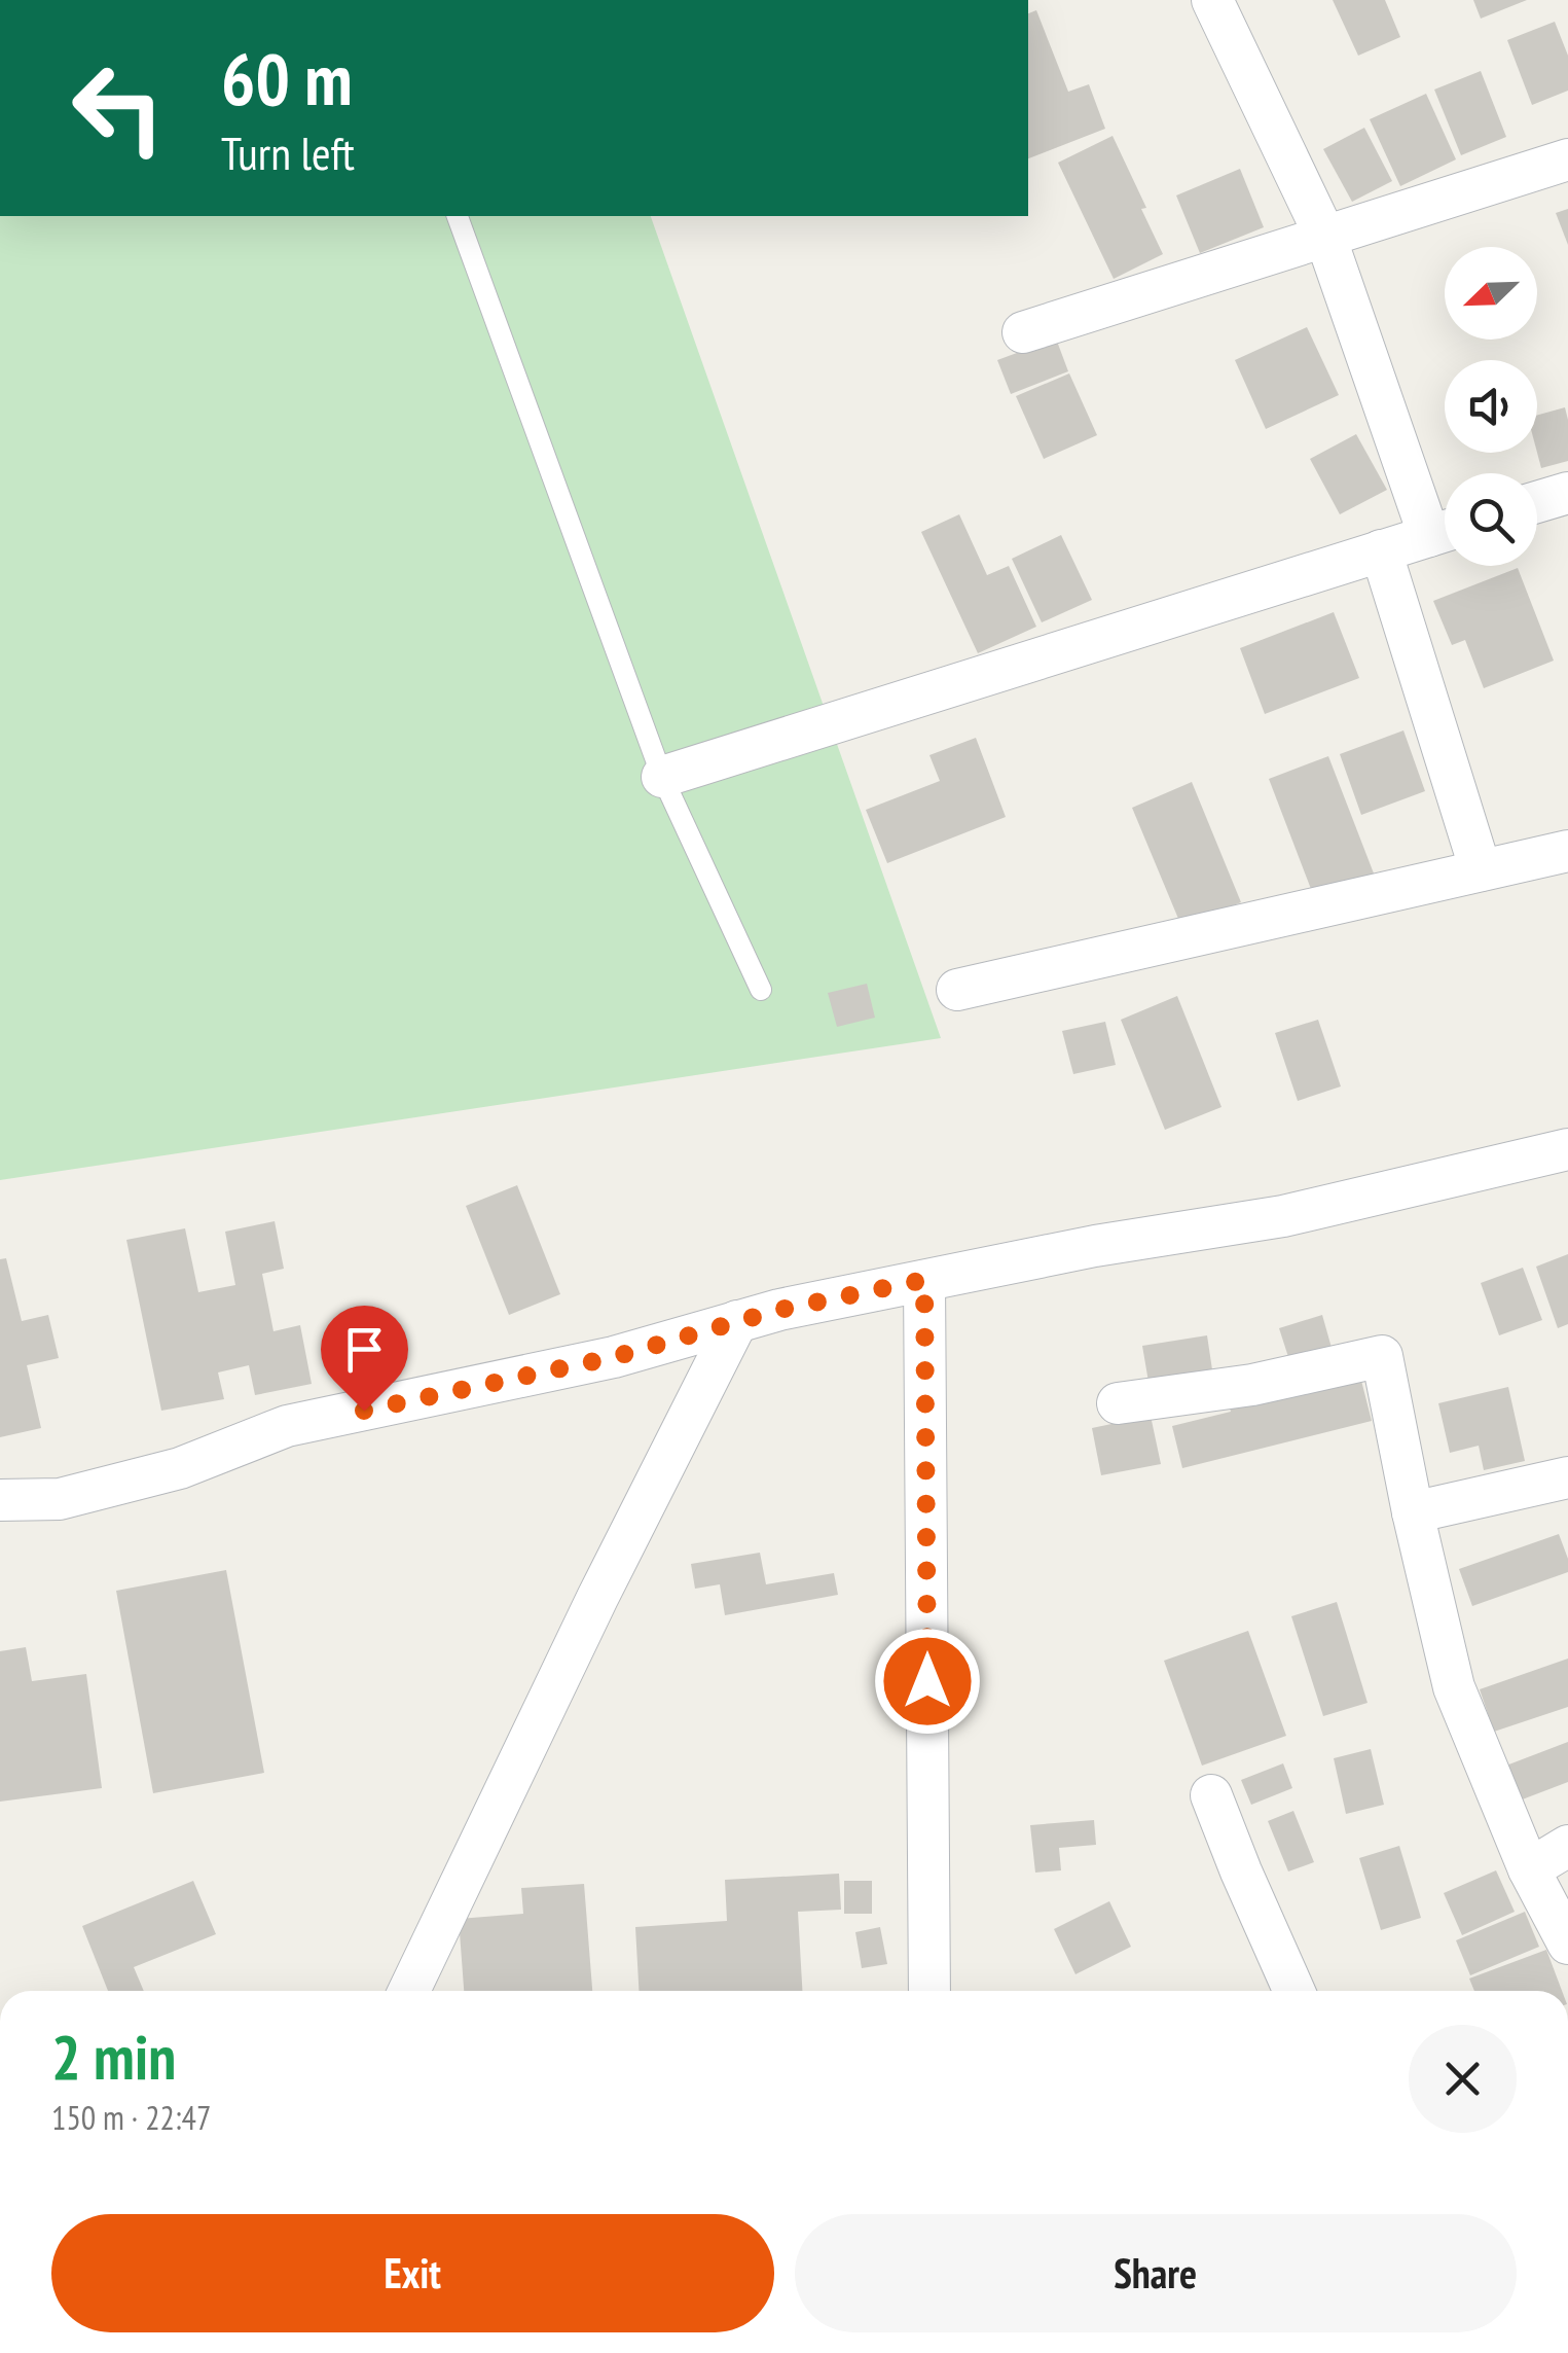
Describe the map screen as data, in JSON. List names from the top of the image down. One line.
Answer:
{"north":"bottom left","page":{"turn":["60 m","Turn left"],"heading":["2 min","150 m · 22:47"],"buttons":["Exit","Share"]}}
